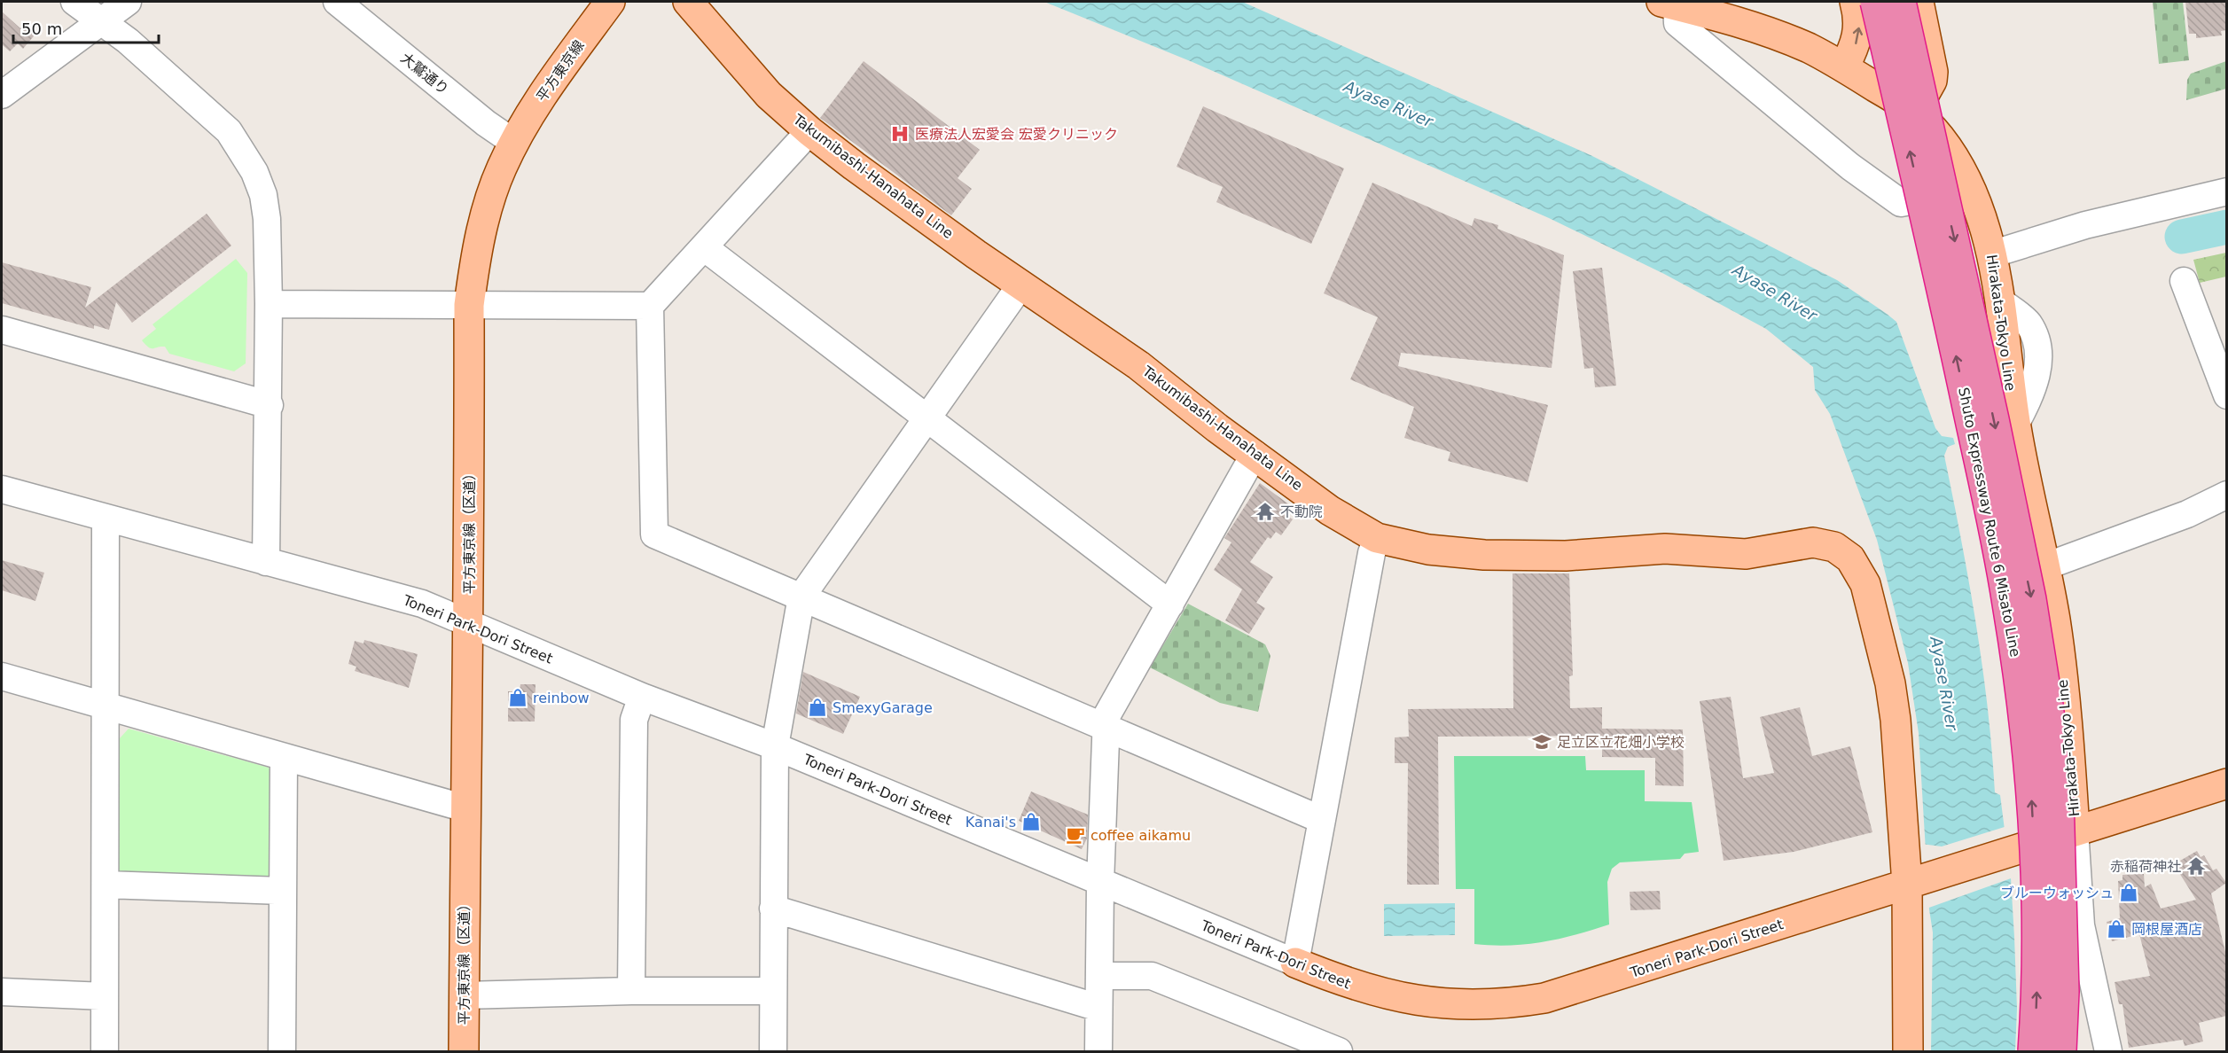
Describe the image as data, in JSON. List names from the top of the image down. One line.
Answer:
{"streets":{"highway":["Shuto Expressway Route 6 Misato Line"],"main road":["平方東京線","Takumibashi-Hanahata Line","Hirakata-Tokyo Line","平方東京線（区道）","Toneri Park-Dori Street"],"street":["大鷲通り"]},"crossings":[["平方東京線","大鷲通り"],["平方東京線","平方東京線（区道）"],["大鷲通り","平方東京線（区道）"],["Takumibashi-Hanahata Line","Toneri Park-Dori Street"],["Hirakata-Tokyo Line","Toneri Park-Dori Street"],["平方東京線（区道）","Toneri Park-Dori Street"]],"water":["Ayase River"],"places":{"hospital":["医療法人宏愛会 宏愛クリニック"],"temple":["不動院","赤稲荷神社"],"shop":["reinbow","SmexyGarage","Kanai's","ブルーウォッシュ","岡根屋酒店"],"school or university":["足立区立花畑小学校"],"cafe":["coffee aikamu"]},"scale_bar":"50 m"}
